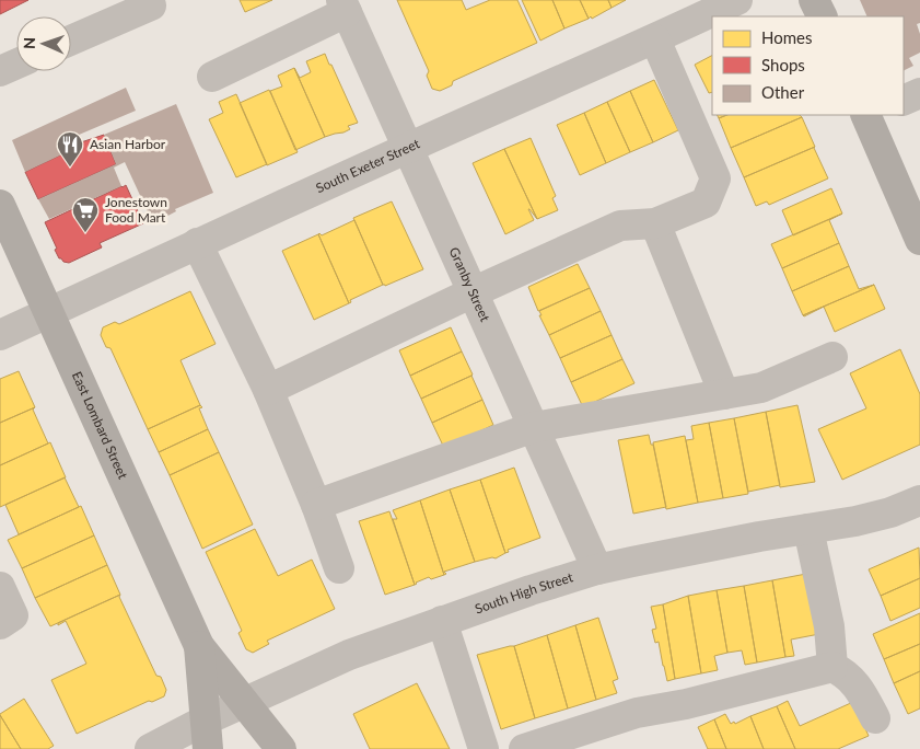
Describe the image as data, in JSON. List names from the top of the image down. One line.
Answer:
{"streets":{"main road":["East Lombard Street"],"street":["South Exeter Street","Granby Street","South High Street"]},"crossings":[["South Exeter Street","Granby Street"],["South Exeter Street","East Lombard Street"],["Granby Street","South High Street"],["East Lombard Street","South High Street"]],"places":{"restaurant":["Asian Harbor"],"supermarket":["Jonestown Food Mart"]},"legend":["Homes","Shops","Other"],"north":"left"}
